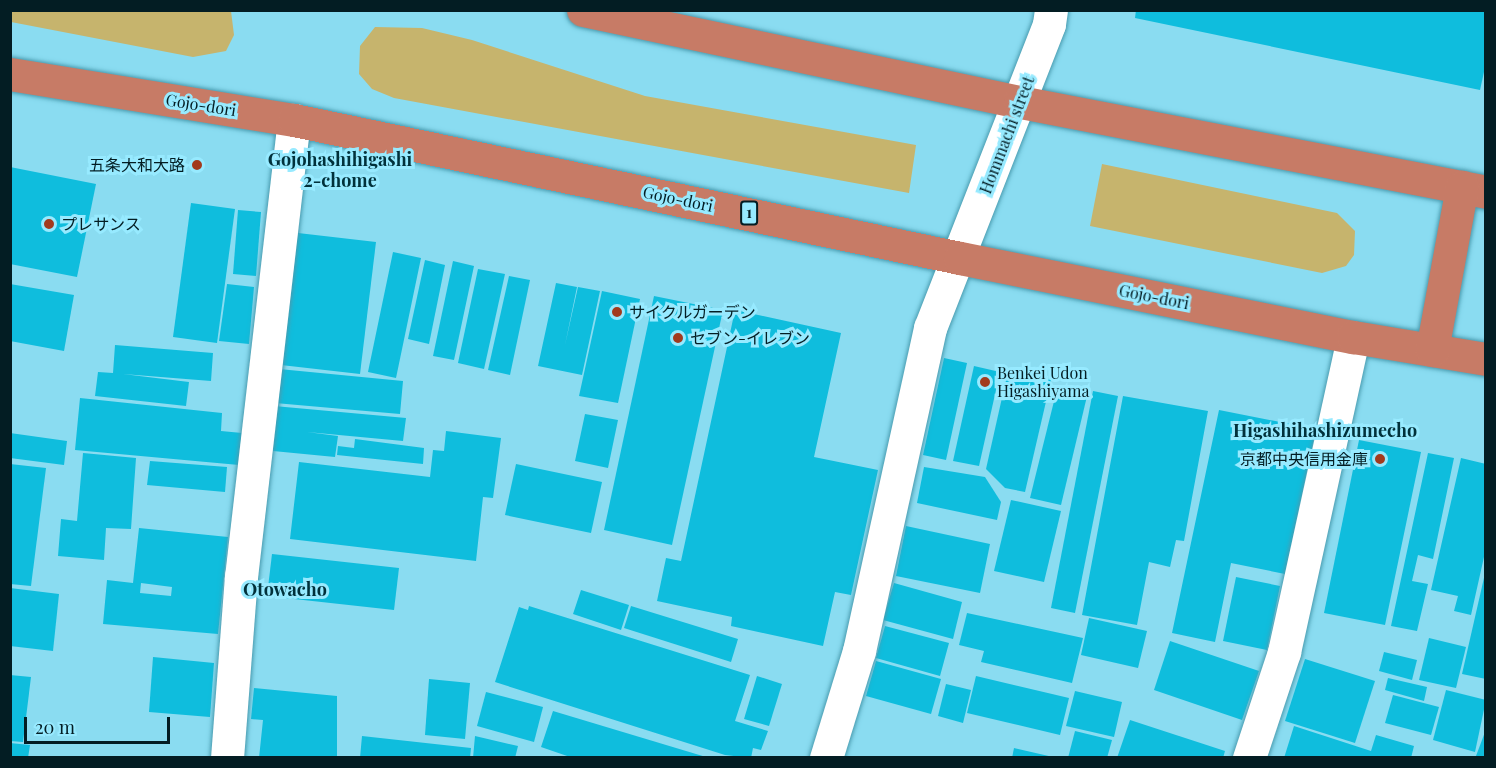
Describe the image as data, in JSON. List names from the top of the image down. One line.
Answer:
{"streets":{"highway":["Gojo-dori","1"],"street":["Hommachi street"]},"crossings":[["Gojo-dori","Hommachi street"]],"districts":["Gojohashihigashi 2-chome","Higashihashizumecho","Otowacho"],"places":["五条大和大路","プレサンス","サイクルガーデン","セブン-イレブン","Benkei Udon Higashiyama","京都中央信用金庫"],"scale_bar":"20 m"}
